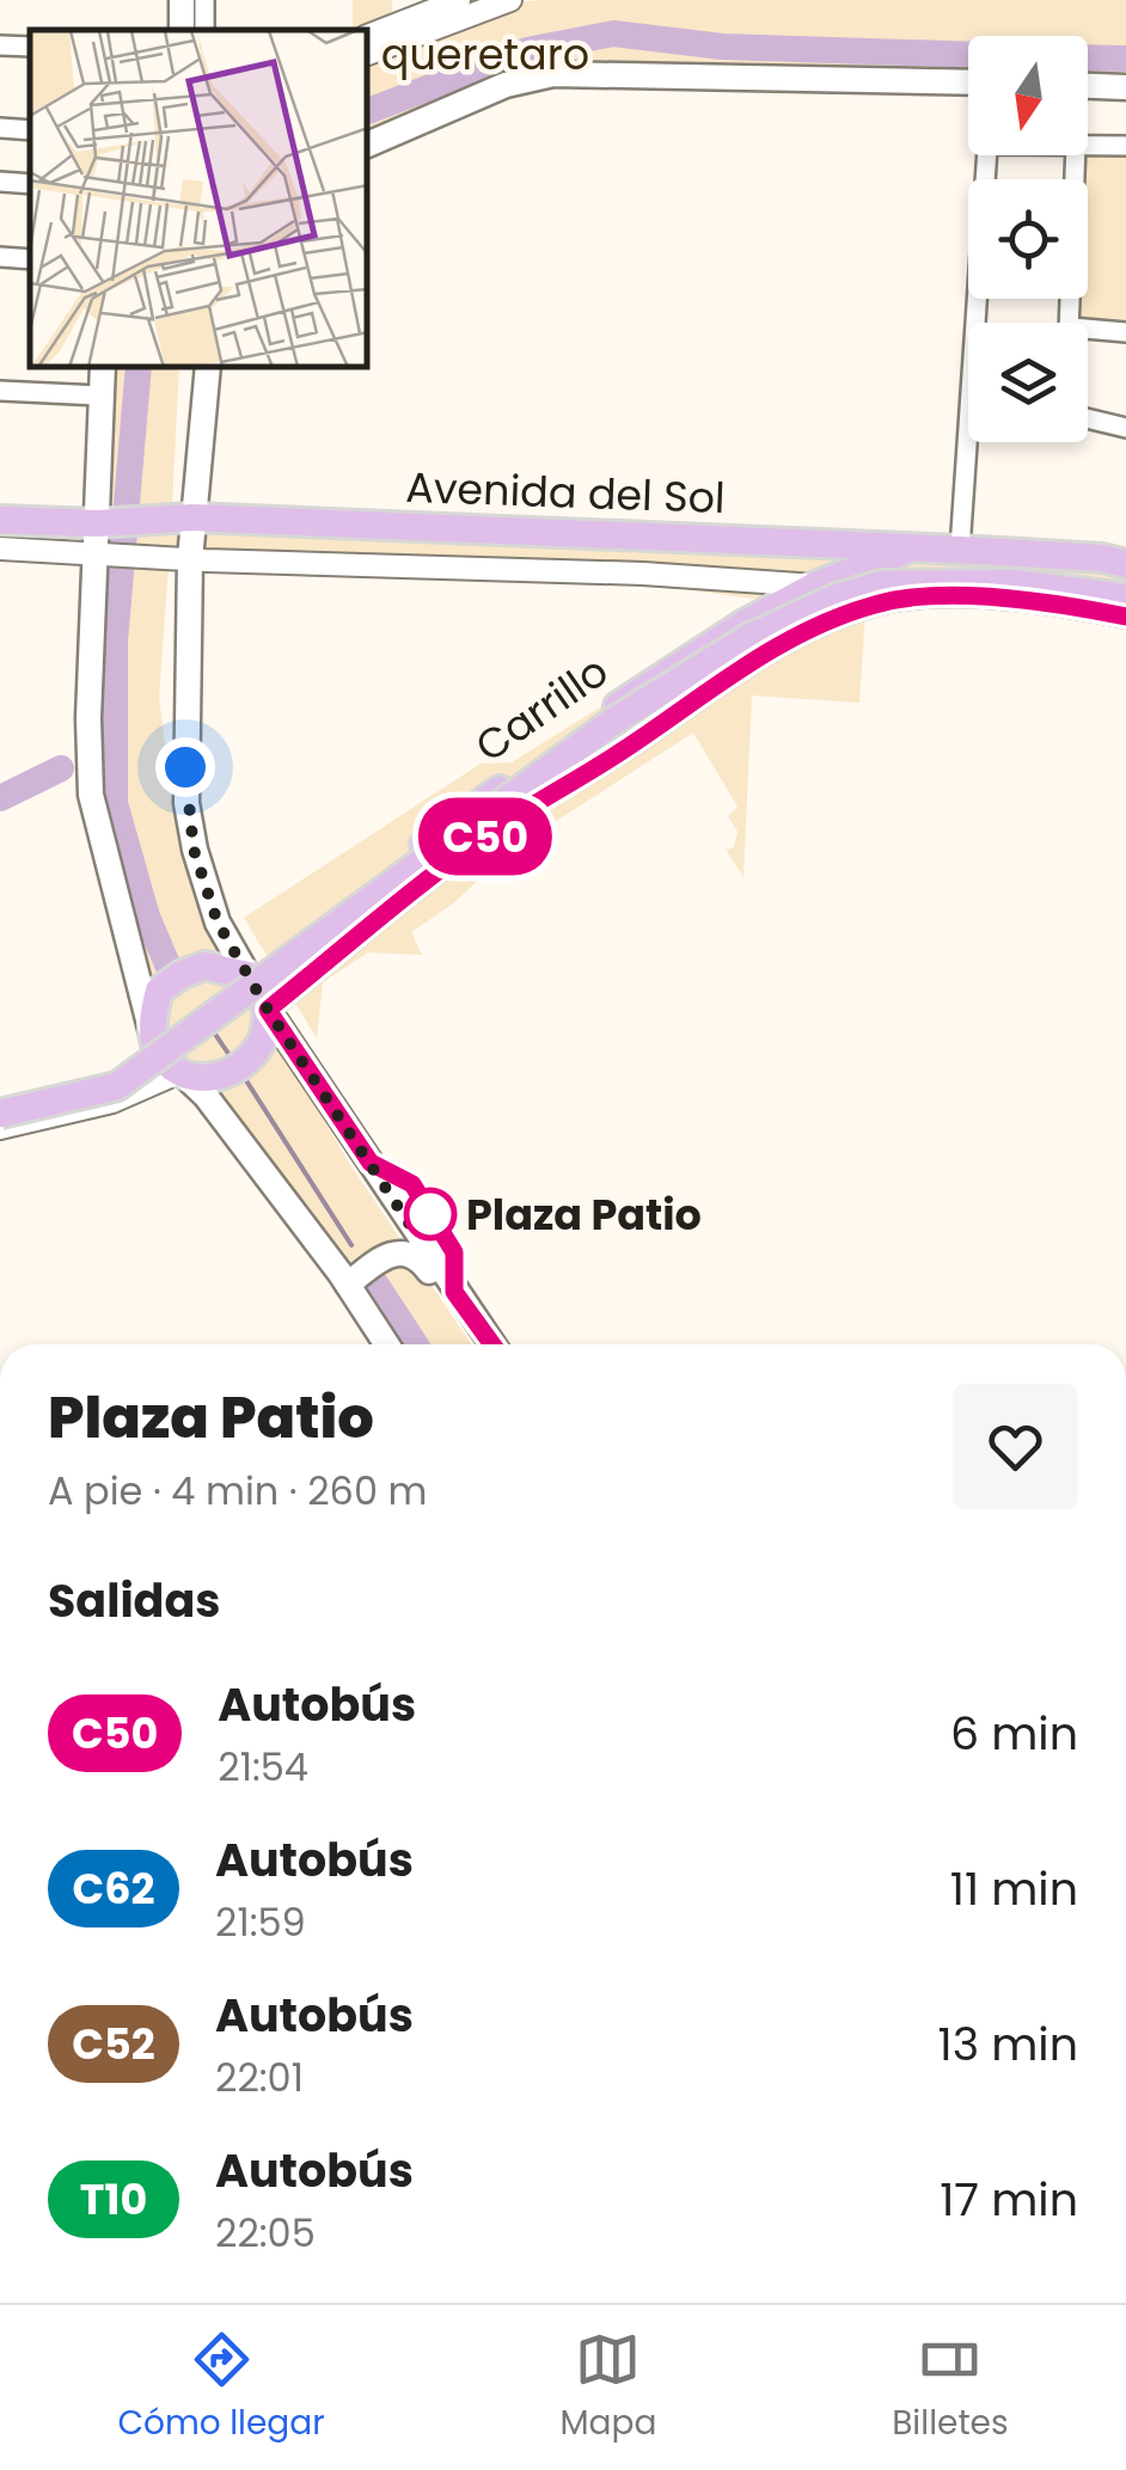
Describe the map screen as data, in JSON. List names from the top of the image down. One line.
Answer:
{"streets":{"main road":["Avenida del Sol","Carrillo"]},"crossings":[["Avenida del Sol","Carrillo"]],"parks":["queretaro"],"places":["Plaza Patio"],"lines":["bus line C50"],"north":"bottom","page":{"on_map":"C50","heading":[["Plaza Patio","A pie · 4 min · 260 m"],"Salidas"],"list":[{"mark":"C50","name":"Autobús","note":"21:54","value":"6 min"},{"mark":"C62","name":"Autobús","note":"21:59","value":"11 min"},{"mark":"C52","name":"Autobús","note":"22:01","value":"13 min"},{"mark":"T10","name":"Autobús","note":"22:05","value":"17 min"}],"tabs":["Cómo llegar","Mapa","Billetes"]}}
